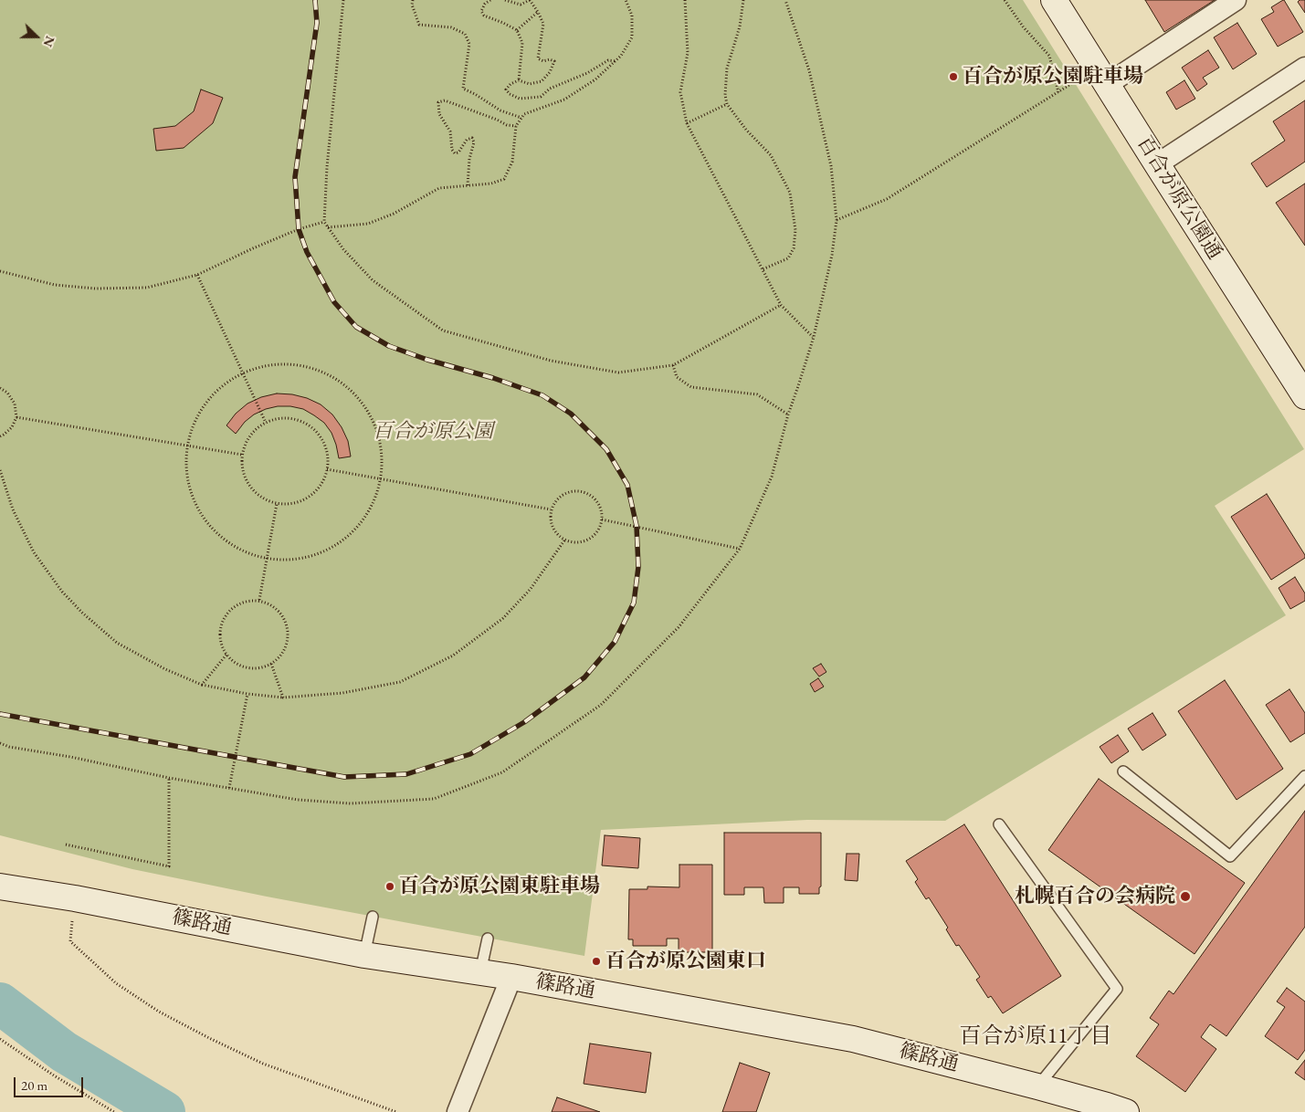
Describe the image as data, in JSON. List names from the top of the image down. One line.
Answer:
{"streets":{"street":["百合が原公園通","篠路通"]},"districts":["百合が原11丁目"],"parks":["百合が原公園"],"places":["百合が原公園駐車場","百合が原公園東駐車場","札幌百合の会病院","百合が原公園東口"],"scale_bar":"20 m","north":"right"}
